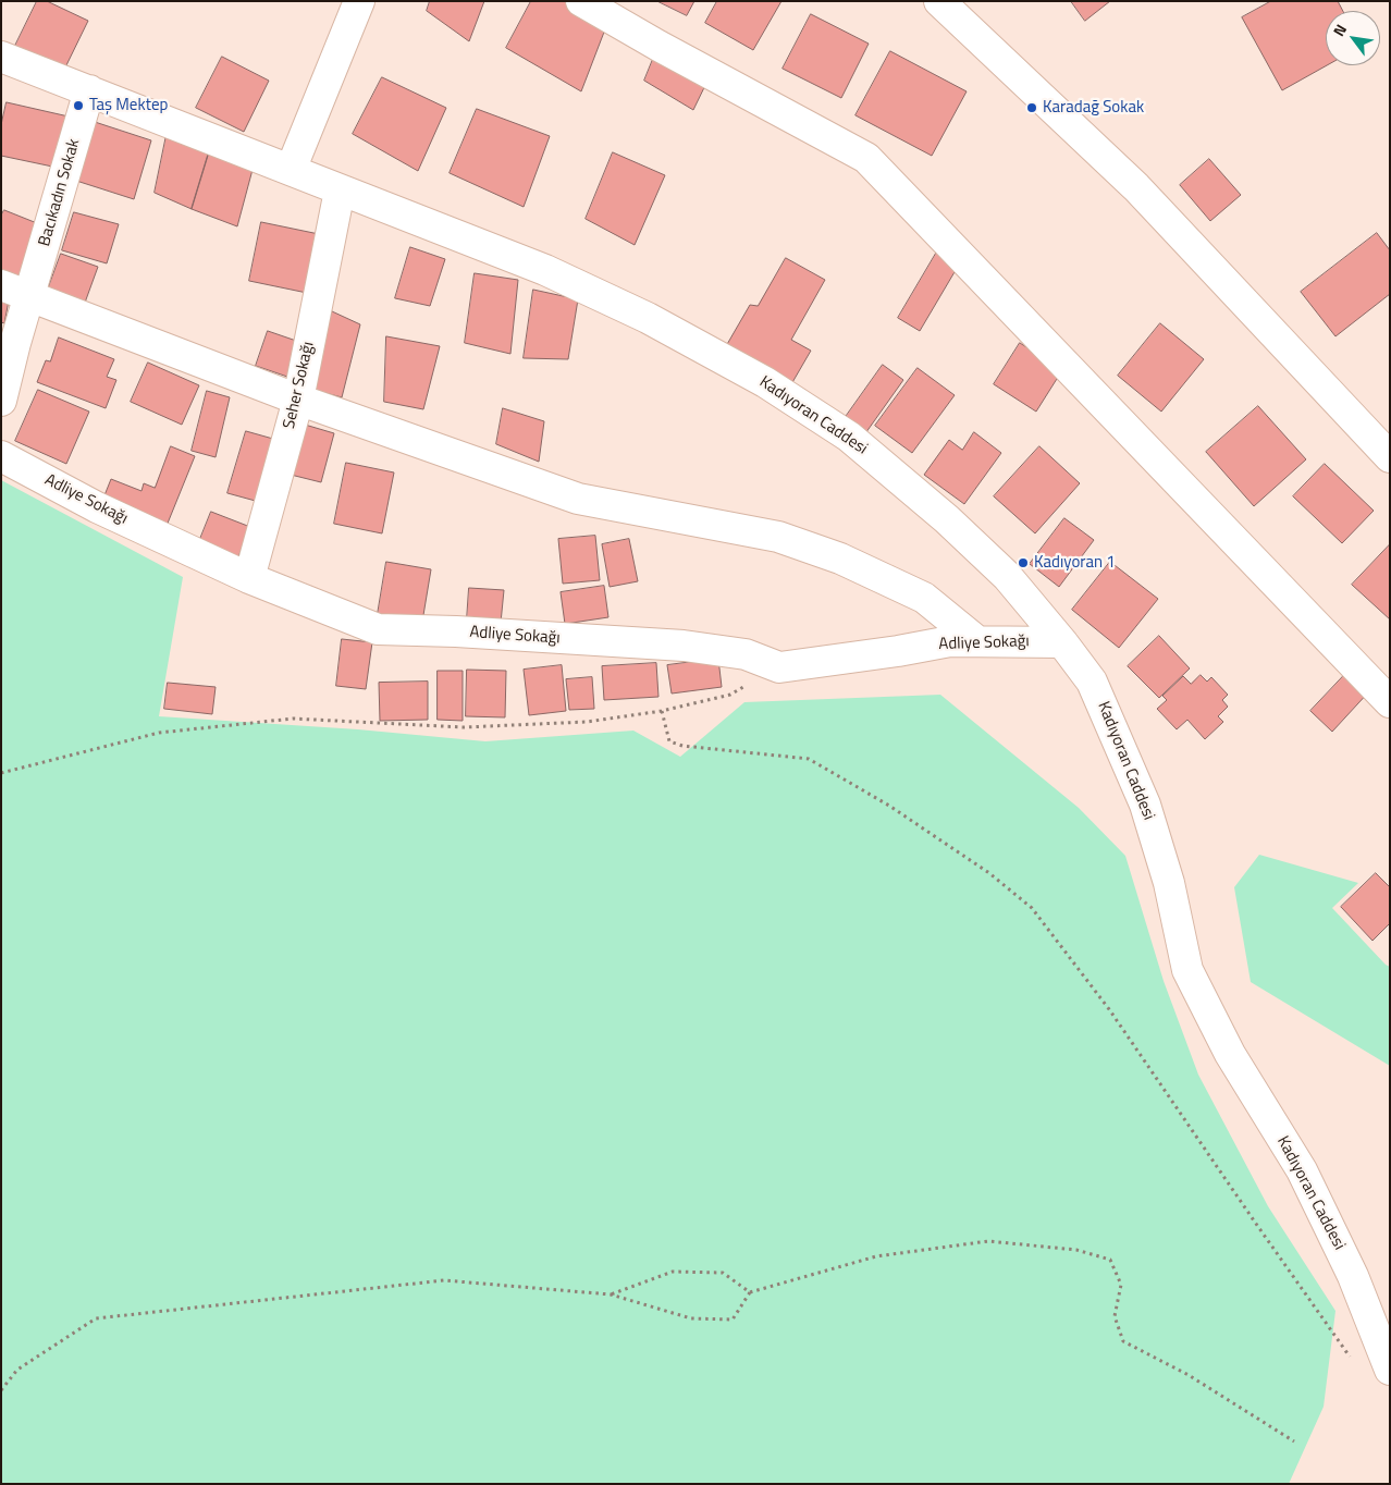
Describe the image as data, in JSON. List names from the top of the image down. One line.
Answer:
{"streets":{"street":["Bacıkadın Sokak","Seher Sokağı","Kadıyoran Caddesi","Adliye Sokağı"]},"crossings":[["Bacıkadın Sokak","Kadıyoran Caddesi"],["Seher Sokağı","Kadıyoran Caddesi"],["Seher Sokağı","Adliye Sokağı"],["Kadıyoran Caddesi","Adliye Sokağı"]],"places":["Taş Mektep","Karadağ Sokak","Kadıyoran 1"],"north":"top left"}
